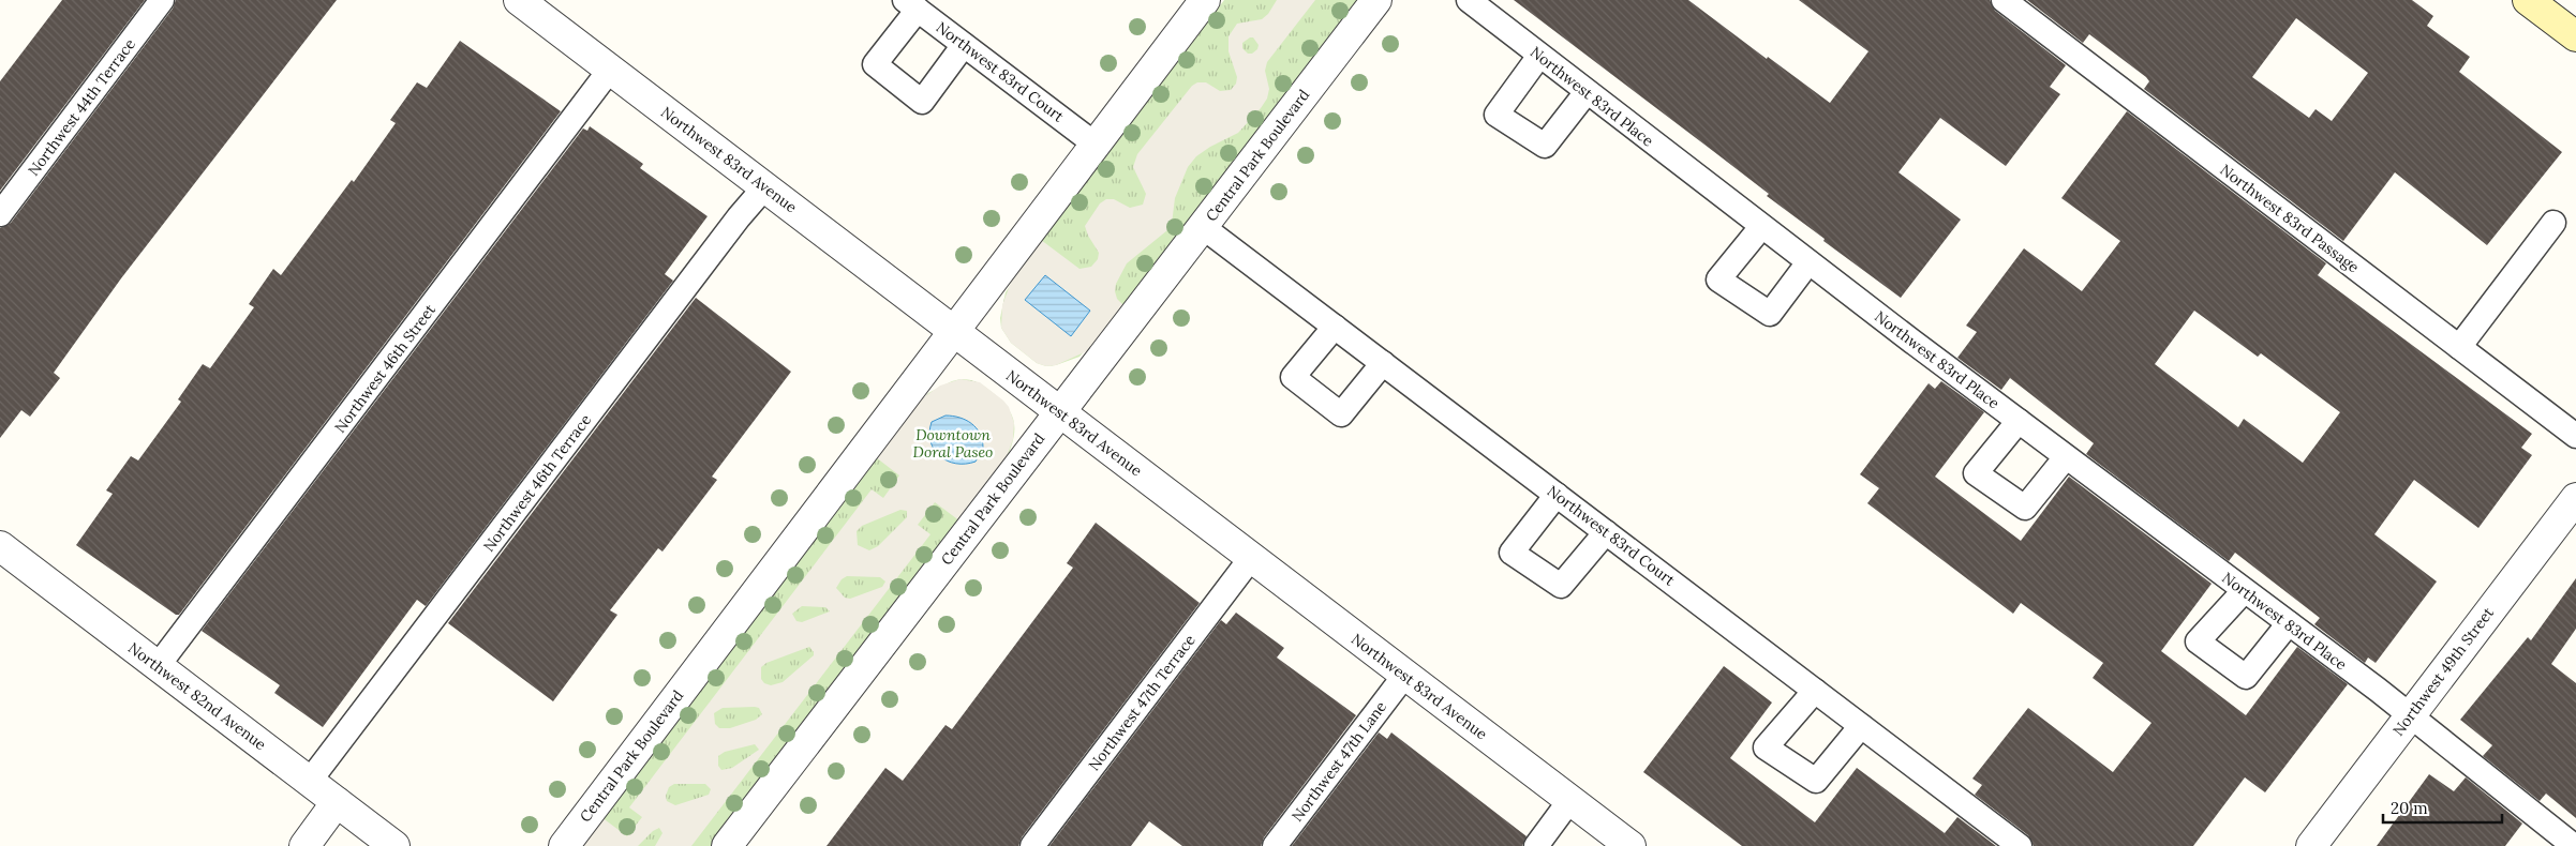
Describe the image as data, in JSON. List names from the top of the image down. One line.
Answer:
{"streets":{"street":["Central Park Boulevard","Northwest 83rd Avenue","Northwest 49th Street","Northwest 82nd Avenue"],"lane":["Northwest 83rd Court","Northwest 83rd Place","Northwest 44th Terrace","Northwest 83rd Passage","Northwest 46th Street","Northwest 46th Terrace","Northwest 47th Terrace","Northwest 47th Lane"]},"crossings":[["Northwest 83rd Court","Central Park Boulevard"],["Northwest 83rd Place","Northwest 49th Street"],["Central Park Boulevard","Northwest 83rd Avenue"],["Northwest 83rd Avenue","Northwest 46th Street"],["Northwest 83rd Avenue","Northwest 46th Terrace"],["Northwest 83rd Avenue","Northwest 47th Terrace"],["Northwest 83rd Avenue","Northwest 47th Lane"],["Northwest 46th Street","Northwest 82nd Avenue"],["Northwest 46th Terrace","Northwest 82nd Avenue"]],"parks":["Downtown Doral Paseo"],"scale_bar":"20 m"}
